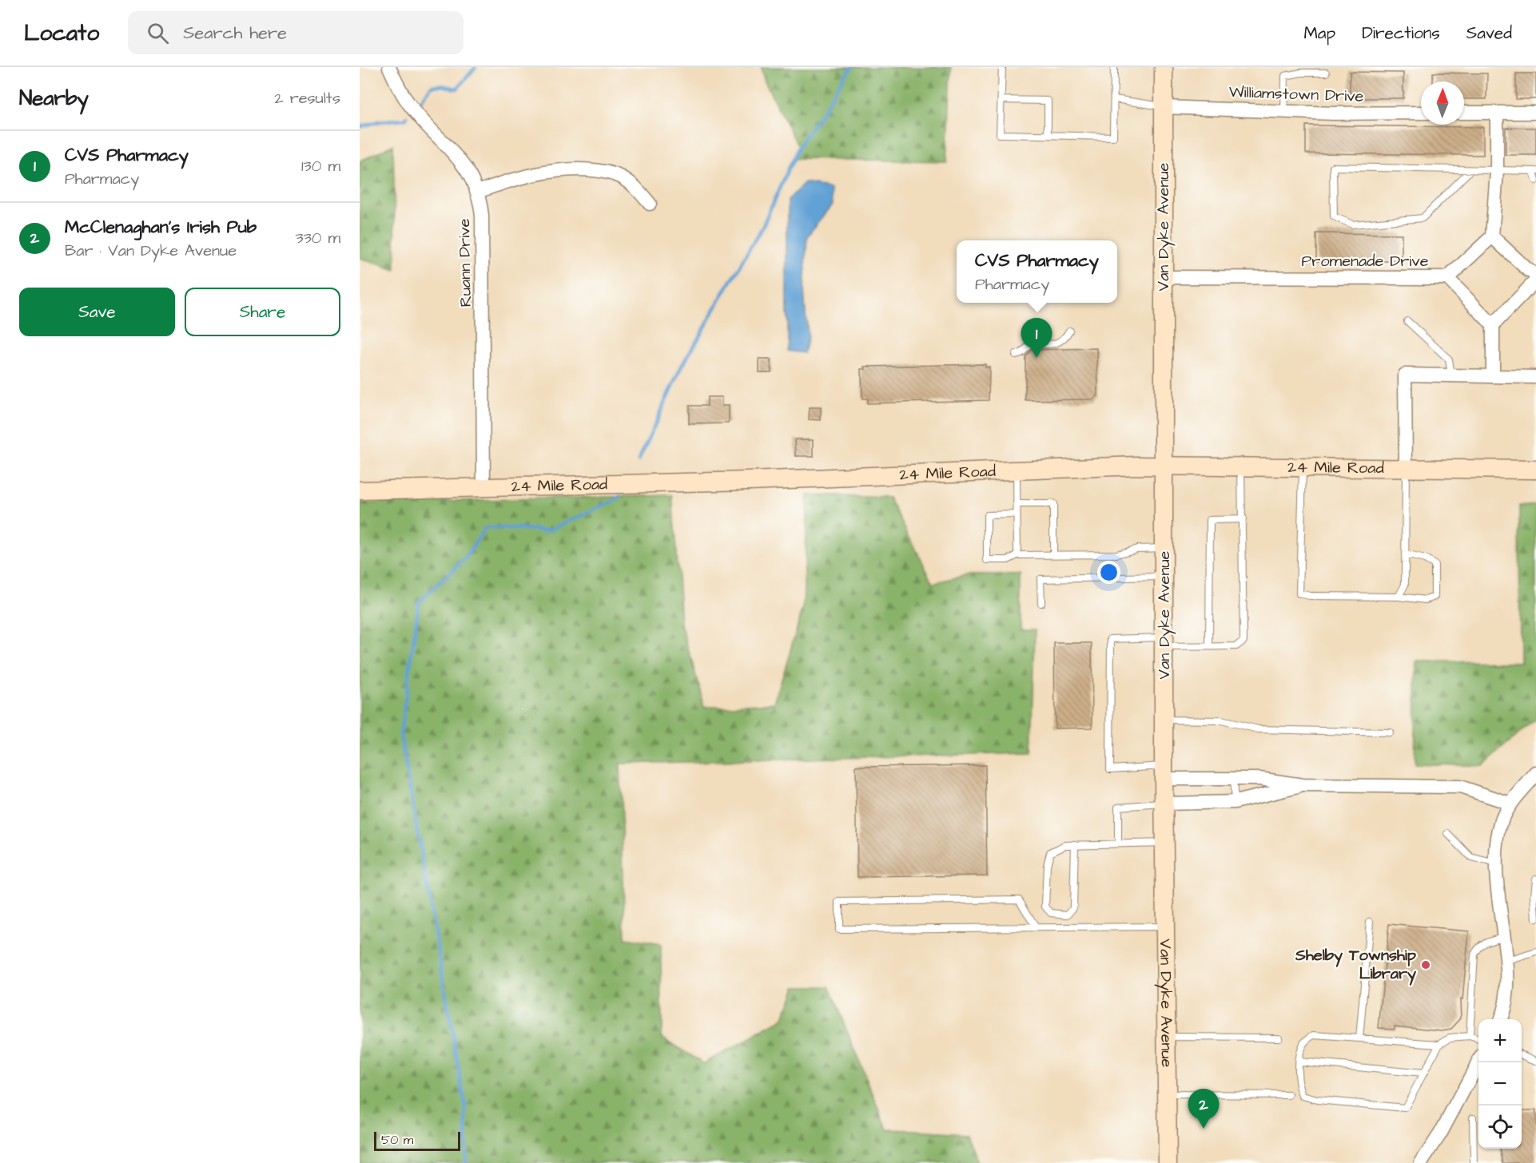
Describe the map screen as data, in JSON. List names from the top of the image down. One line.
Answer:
{"streets":{"street":["Williamstown Drive","Van Dyke Avenue","Promenade Drive","Ruann Drive","24 Mile Road"]},"crossings":[["Williamstown Drive","Van Dyke Avenue"],["Van Dyke Avenue","Promenade Drive"],["Van Dyke Avenue","24 Mile Road"],["Ruann Drive","24 Mile Road"]],"places":["Shelby Township Library"],"scale_bar":"50 m","north":"top","page":{"header":"Locato","search":"Search here","nav":["Map","Directions","Saved"],"heading":["Nearby","2 results"],"list":[{"mark":"1","name":"CVS Pharmacy","note":"Pharmacy","value":"130 m"},{"mark":"2","name":"McClenaghan's Irish Pub","note":"Bar · Van Dyke Avenue","value":"330 m"}],"popup":["CVS Pharmacy","Pharmacy"],"buttons":["Save","Share"],"pins":["1","2"],"map_buttons":["+","−"],"scale":"50 m"}}
